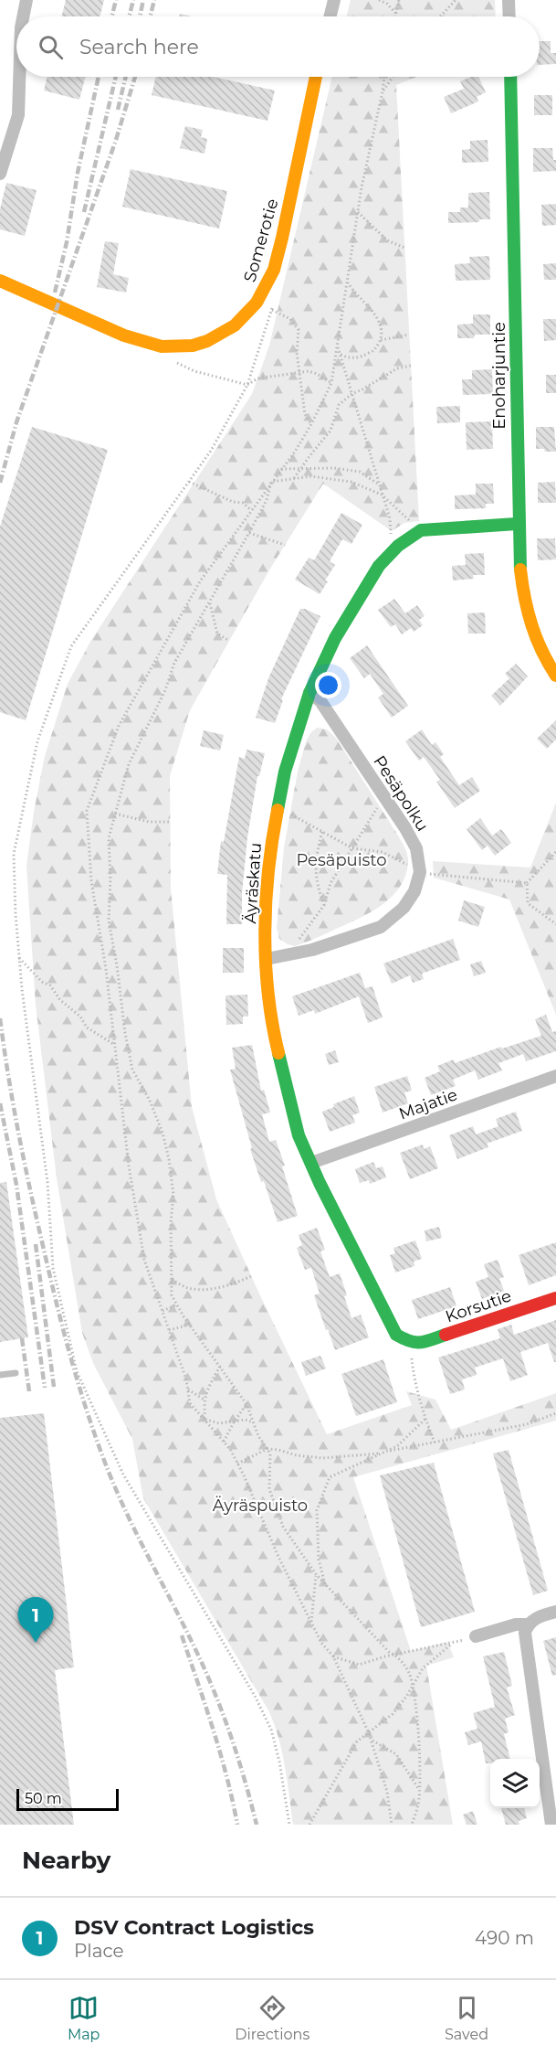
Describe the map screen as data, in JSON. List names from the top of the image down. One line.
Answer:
{"streets":{"street":["Somerotie","Enoharjuntie","Pesäpolku","Äyräskatu","Majatie","Korsutie"]},"crossings":[["Pesäpolku","Äyräskatu"],["Äyräskatu","Majatie"],["Äyräskatu","Korsutie"]],"parks":["Pesäpuisto","Äyräspuisto"],"scale_bar":"50 m","page":{"search":"Search here","pins":"1","scale":"50 m","heading":"Nearby","list":[{"mark":"1","name":"DSV Contract Logistics","note":"Place","value":"490 m"}],"nav":["Map","Directions","Saved"]}}
